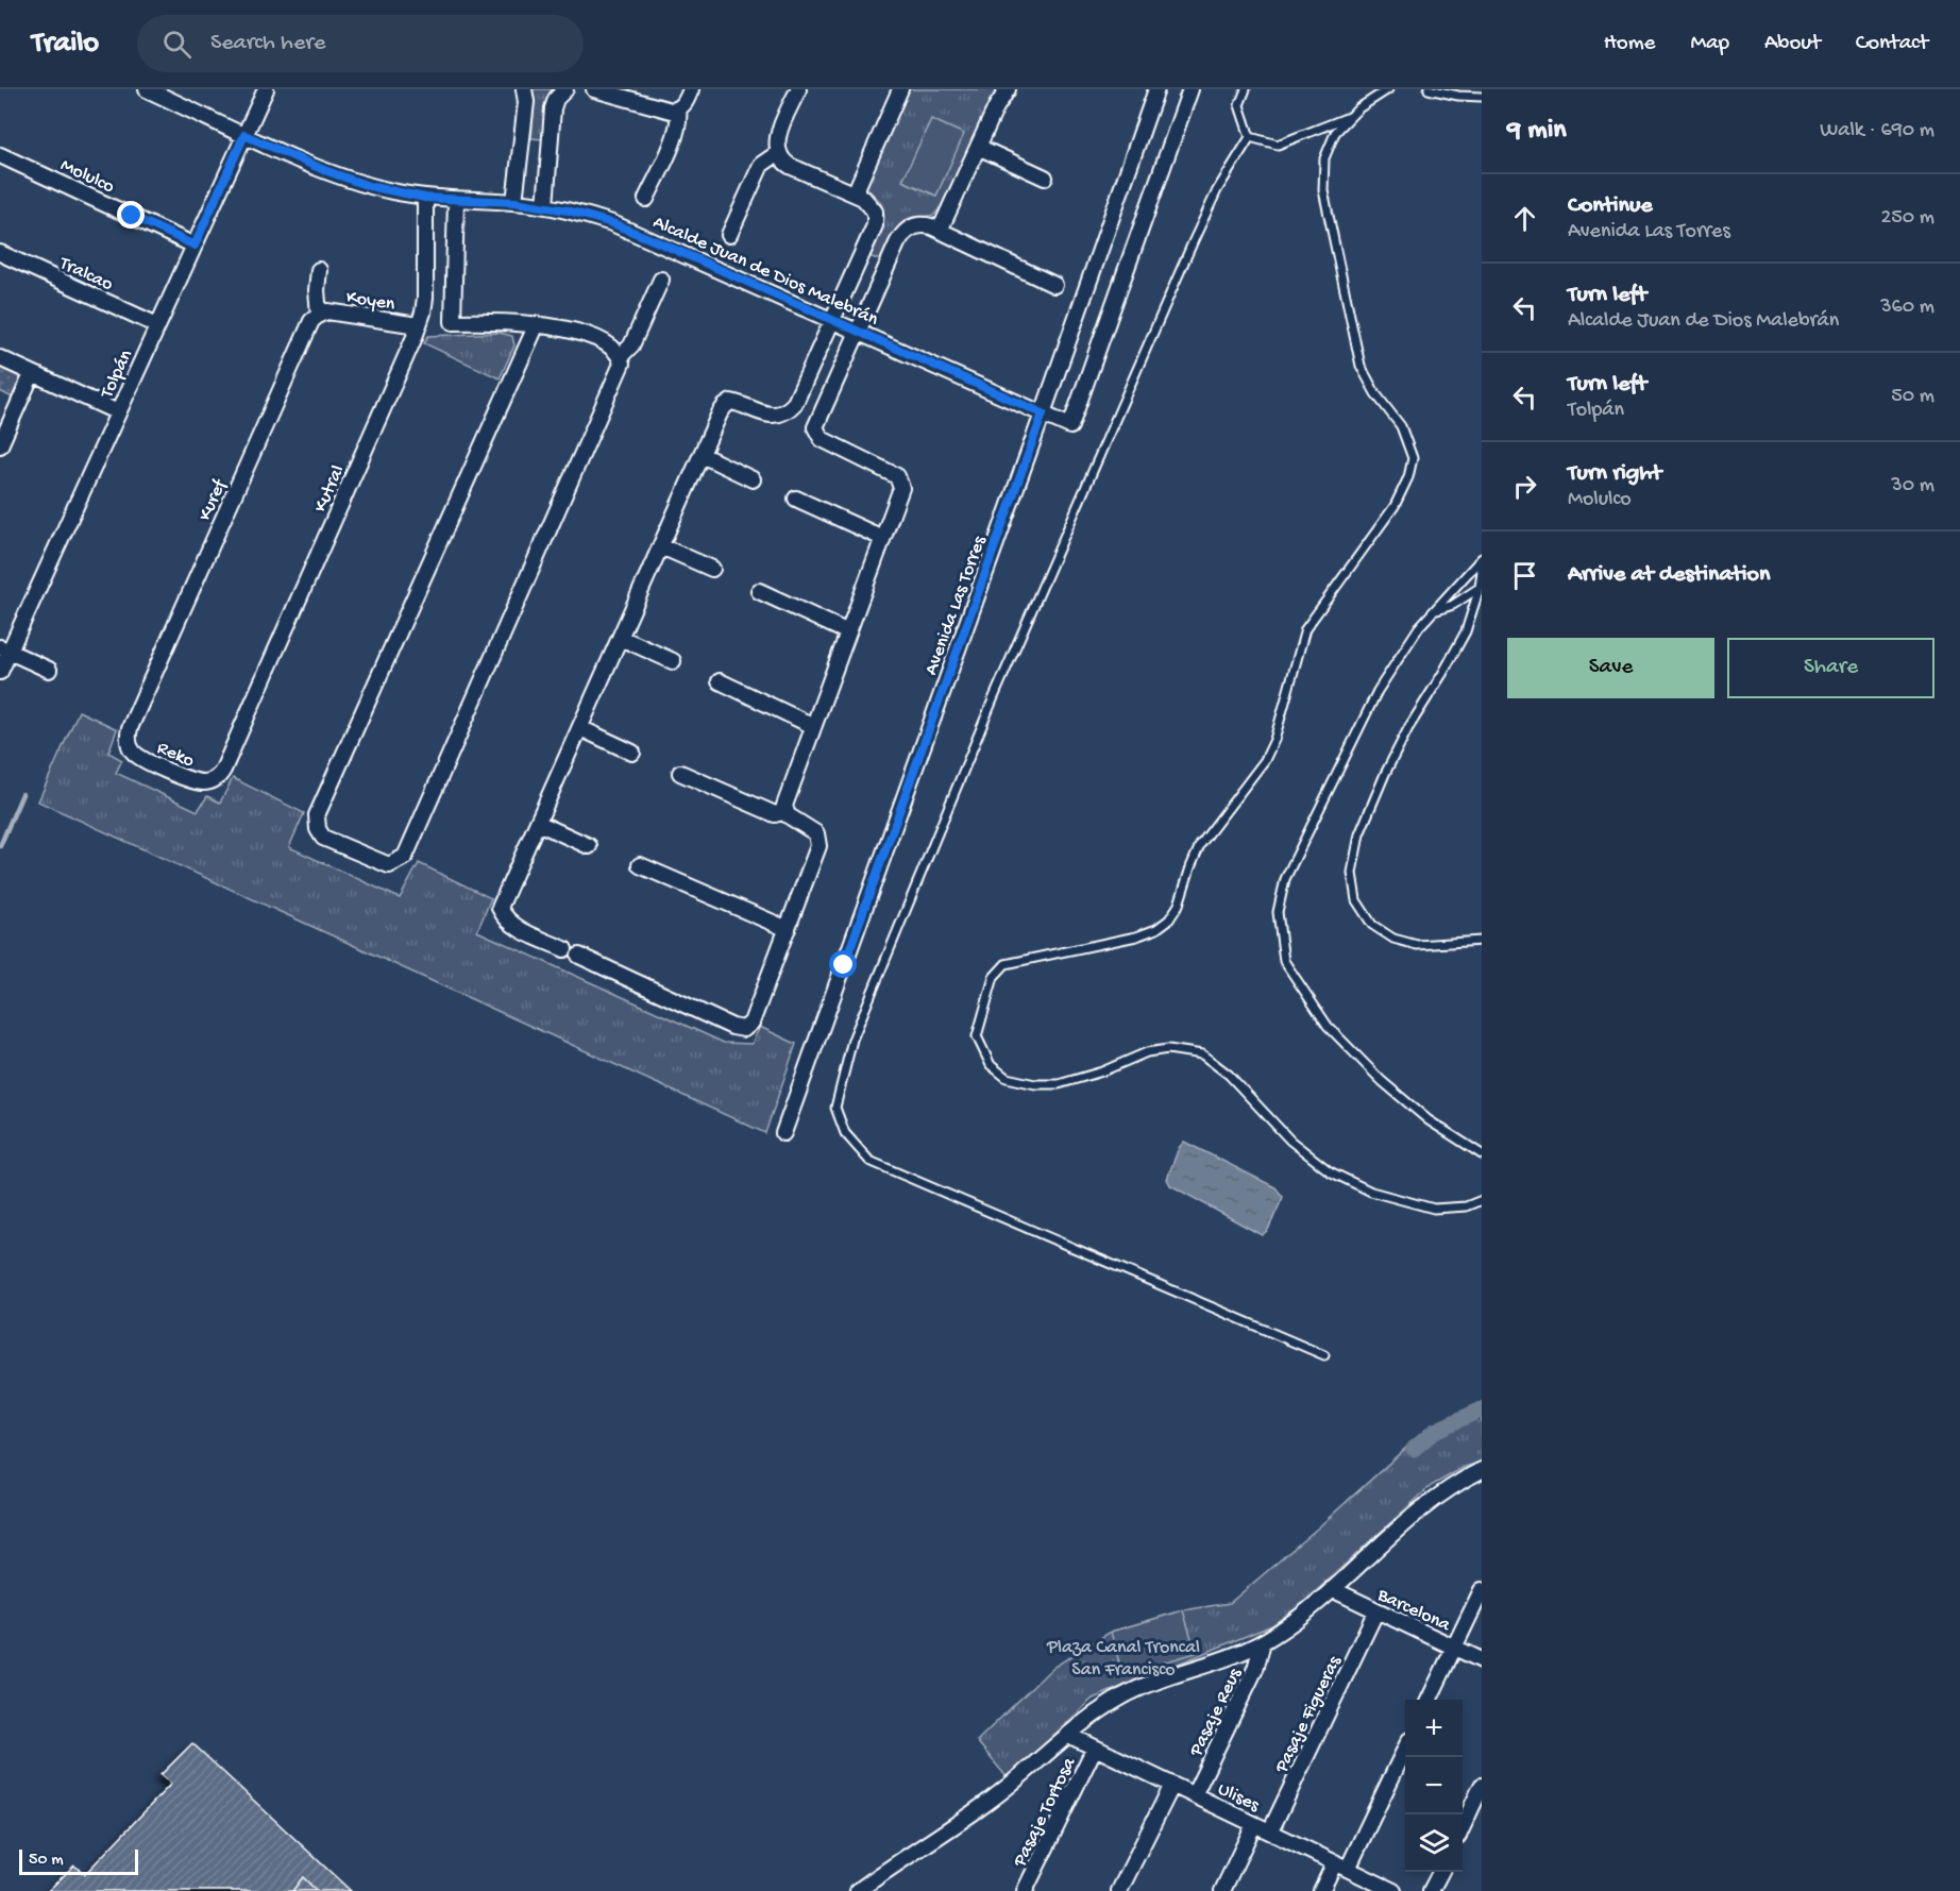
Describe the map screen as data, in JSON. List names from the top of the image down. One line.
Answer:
{"streets":{"street":["Molulco","Alcalde Juan de Dios Malebrán","Tralcao","Koyen","Tolpán","Kutral","Kuref","Avenida Las Torres","Reko","Barcelona","Pasaje Reus","Pasaje Figueras","Ulises","Pasaje Tortosa"]},"crossings":[["Molulco","Tolpán"],["Alcalde Juan de Dios Malebrán","Tolpán"],["Alcalde Juan de Dios Malebrán","Kutral"],["Alcalde Juan de Dios Malebrán","Avenida Las Torres"],["Tralcao","Tolpán"],["Koyen","Kutral"],["Koyen","Kuref"],["Kutral","Reko"],["Kuref","Reko"],["Barcelona","Pasaje Figueras"],["Pasaje Reus","Ulises"],["Pasaje Figueras","Ulises"],["Ulises","Pasaje Tortosa"]],"parks":["Plaza Canal Troncal San Francisco"],"scale_bar":"50 m","page":{"header":"Trailo","search":"Search here","nav":["Home","Map","About","Contact"],"heading":["9 min","Walk · 690 m"],"list":[["Continue","Avenida Las Torres","250 m"],["Turn left","Alcalde Juan de Dios Malebrán","360 m"],["Turn left","Tolpán","50 m"],["Turn right","Molulco","30 m"],"Arrive at destination"],"buttons":["Save","Share"],"map_buttons":["+","−"],"scale":"50 m"}}
